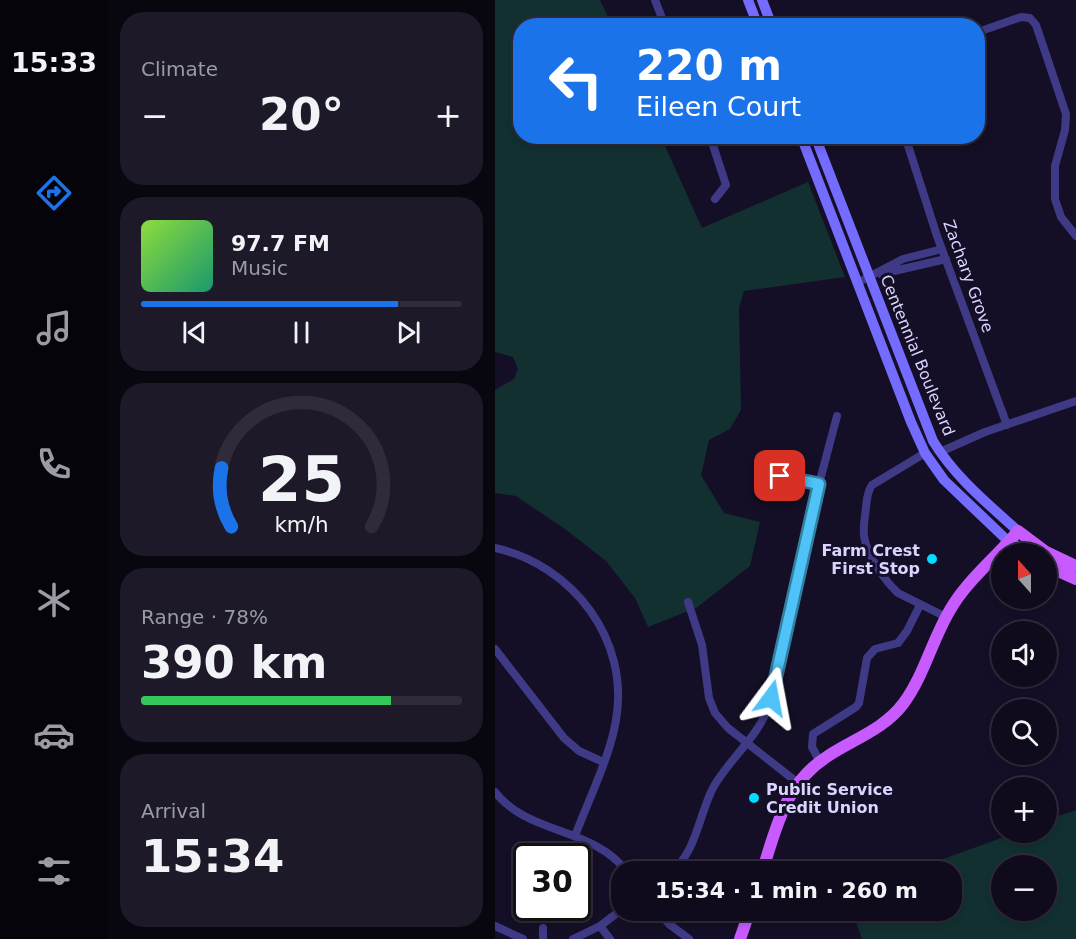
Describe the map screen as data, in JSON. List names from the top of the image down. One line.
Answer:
{"streets":{"main road":["Centennial Boulevard"],"street":["Zachary Grove"]},"places":["Farm Crest First Stop","Public Service Credit Union"],"north":"top","page":{"tabs":"15:33","tile":["Climate",["Range · 78%","390 km"],["Arrival","15:34"]],"turn":["220 m","Eileen Court"],"heat":["−","20°","+"],"song":["97.7 FM","Music"],"map_buttons":["+","−"],"limit":"30","trip":"15:34 · 1 min · 260 m","gauge":["25","km/h"]}}
